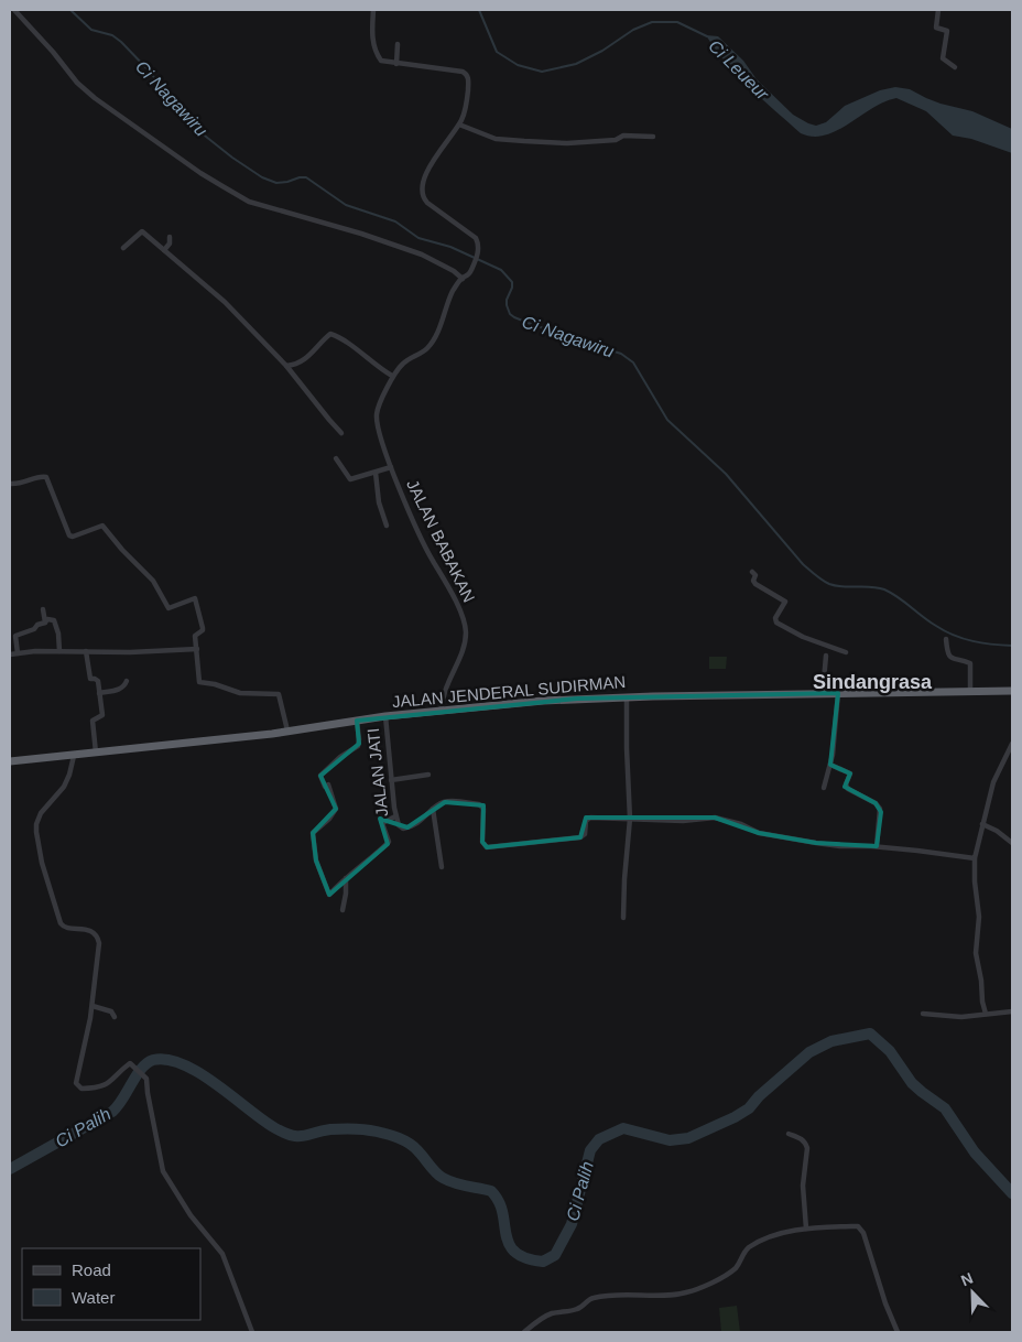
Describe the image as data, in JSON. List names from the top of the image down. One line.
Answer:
{"streets":{"highway":["JALAN JENDERAL SUDIRMAN"],"street":["JALAN BABAKAN","JALAN JATI"]},"crossings":[["JALAN BABAKAN","JALAN JENDERAL SUDIRMAN"],["JALAN JENDERAL SUDIRMAN","JALAN JATI"]],"districts":["Sindangrasa"],"water":["Ci Leueur","Ci Nagawiru","Ci Palih"],"legend":["Road","Water"],"north":"top left"}
